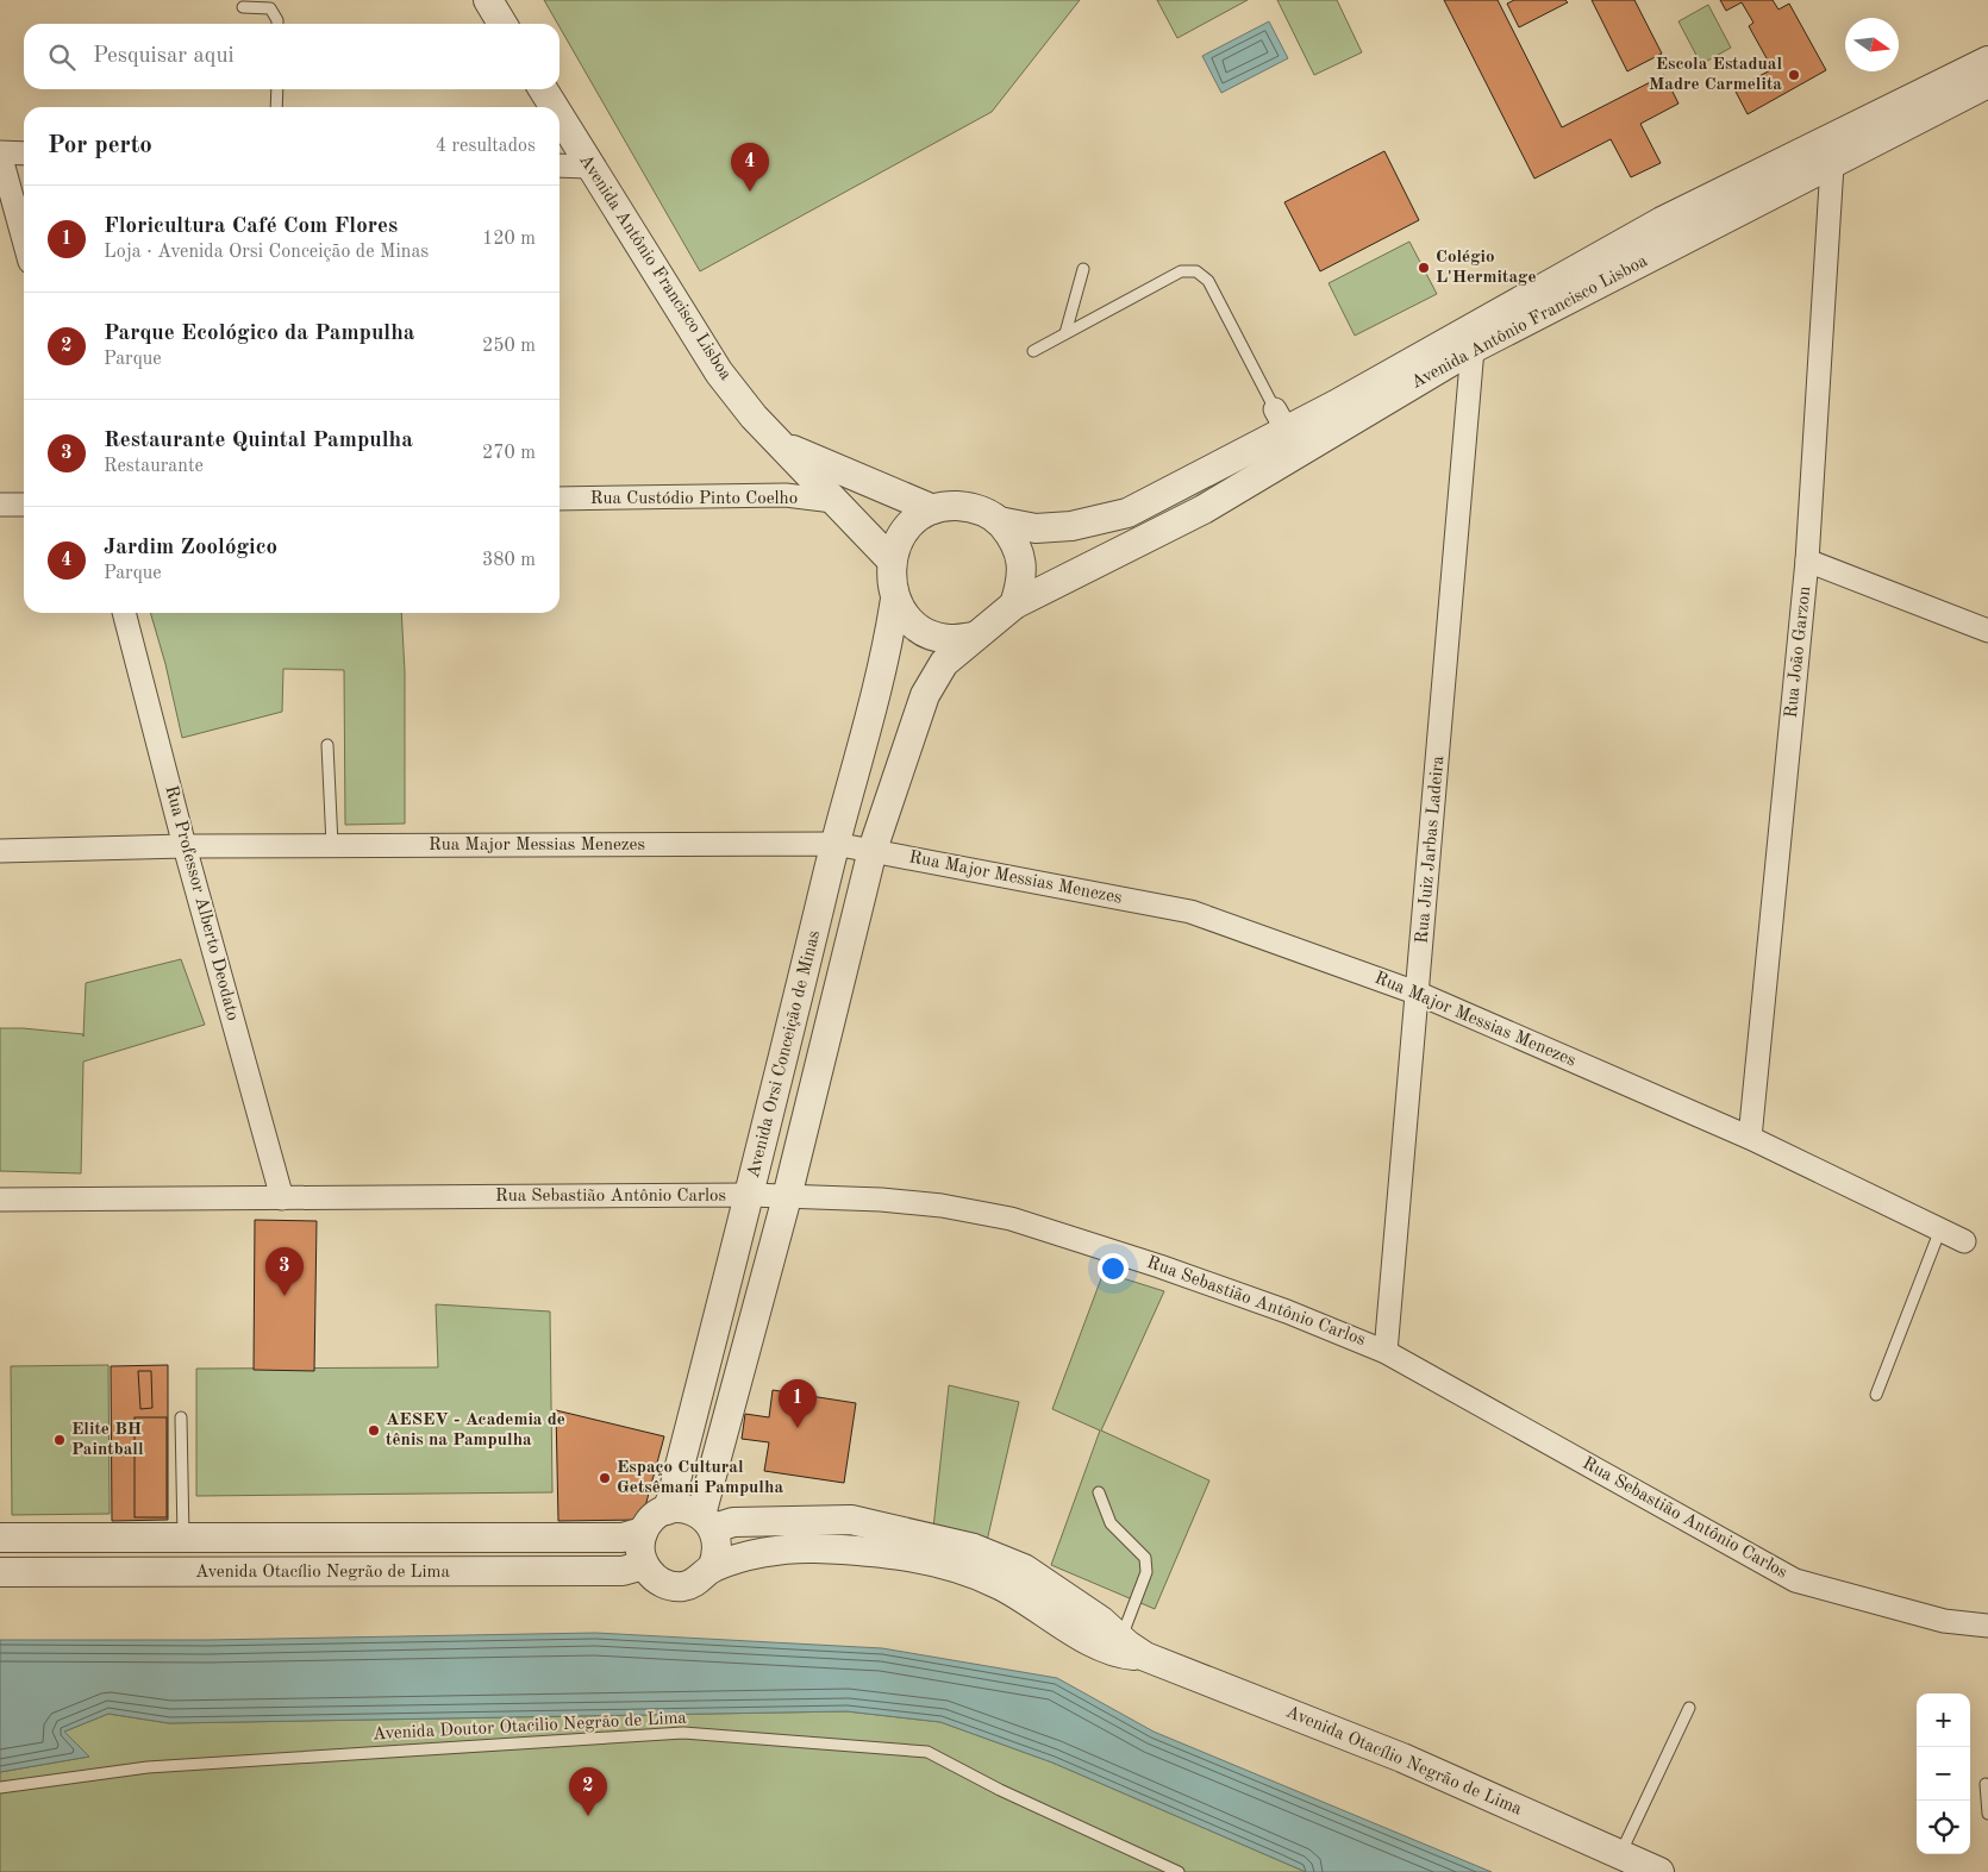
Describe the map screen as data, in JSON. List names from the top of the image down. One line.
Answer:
{"streets":{"street":["Avenida Antônio Francisco Lisboa","Rua Custódio Pinto Coelho","Rua João Garzon","Rua Major Messias Menezes","Rua Juiz Jarbas Ladeira","Rua Professor Alberto Deodato","Avenida Orsi Conceição de Minas","Rua Sebastião Antônio Carlos","Avenida Otacílio Negrão de Lima"],"lane":["Avenida Doutor Otacilio Negrão de Lima"]},"crossings":[["Avenida Antônio Francisco Lisboa","Rua Custódio Pinto Coelho"],["Avenida Antônio Francisco Lisboa","Rua João Garzon"],["Avenida Antônio Francisco Lisboa","Rua Juiz Jarbas Ladeira"],["Avenida Antônio Francisco Lisboa","Avenida Orsi Conceição de Minas"],["Rua João Garzon","Rua Major Messias Menezes"],["Rua Major Messias Menezes","Rua Juiz Jarbas Ladeira"],["Rua Major Messias Menezes","Rua Professor Alberto Deodato"],["Rua Major Messias Menezes","Avenida Orsi Conceição de Minas"],["Rua Juiz Jarbas Ladeira","Rua Sebastião Antônio Carlos"],["Rua Professor Alberto Deodato","Rua Sebastião Antônio Carlos"],["Avenida Orsi Conceição de Minas","Rua Sebastião Antônio Carlos"],["Avenida Orsi Conceição de Minas","Avenida Otacílio Negrão de Lima"]],"places":["Escola Estadual Madre Carmelita","Colégio L'Hermitage","AESEV - Academia de tênis na Pampulha","Elite BH Paintball","Espaço Cultural Getsêmani Pampulha"],"north":"right","page":{"search":"Pesquisar aqui","heading":["Por perto","4 resultados"],"pins":["4","3","1","2"],"list":[{"mark":"1","name":"Floricultura Café Com Flores","note":"Loja · Avenida Orsi Conceição de Minas","value":"120 m"},{"mark":"2","name":"Parque Ecológico da Pampulha","note":"Parque","value":"250 m"},{"mark":"3","name":"Restaurante Quintal Pampulha","note":"Restaurante","value":"270 m"},{"mark":"4","name":"Jardim Zoológico","note":"Parque","value":"380 m"}],"map_buttons":["+","−"]}}
